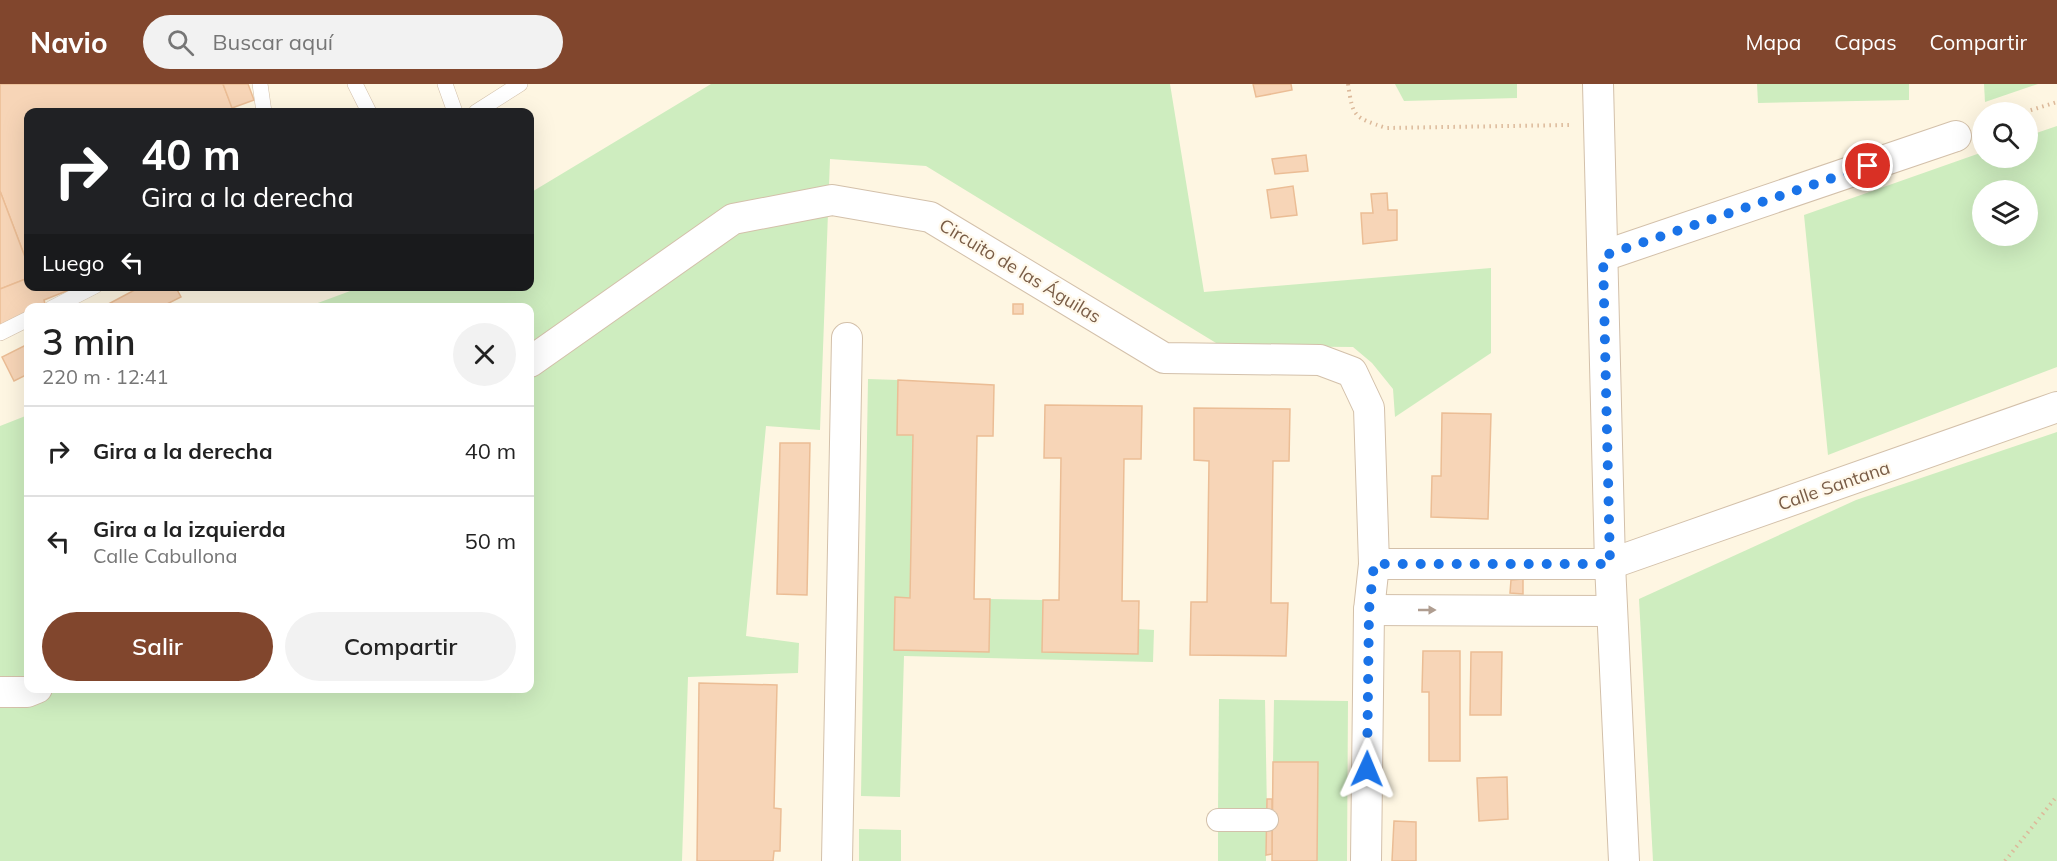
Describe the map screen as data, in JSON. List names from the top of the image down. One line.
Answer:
{"streets":{"street":["Circuito de las Águilas","Calle Santana"]},"crossings":[["Circuito de las Águilas","Calle Santana"]],"page":{"header":"Navio","search":"Buscar aquí","nav":["Mapa","Capas","Compartir"],"turn":["40 m","Gira a la derecha"],"then":"Luego","heading":["3 min","220 m · 12:41"],"list":[{"name":"Gira a la derecha","value":"40 m"},{"name":"Gira a la izquierda","note":"Calle Cabullona","value":"50 m"}],"buttons":["Salir","Compartir"]}}
